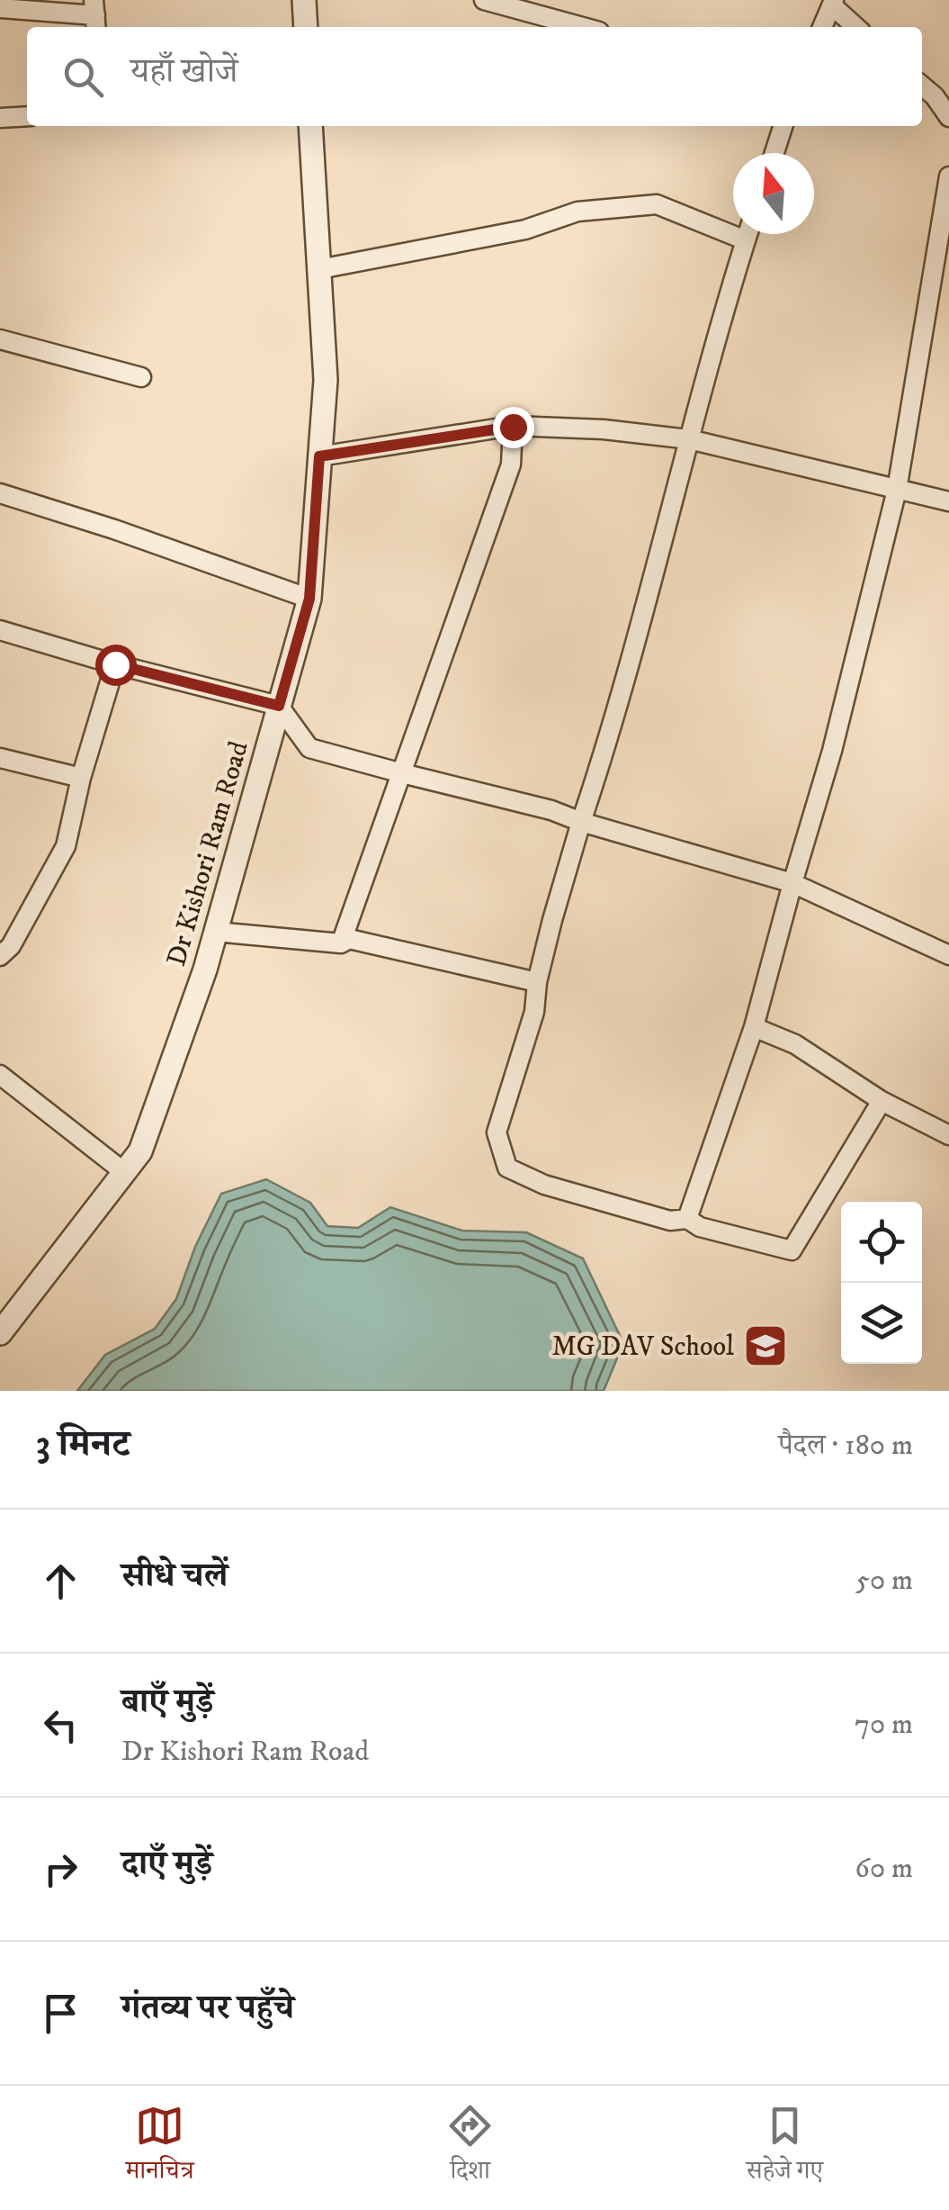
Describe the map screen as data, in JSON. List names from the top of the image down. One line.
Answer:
{"streets":{"street":["Dr Kishori Ram Road"]},"places":{"school or university":["MG DAV School"]},"north":"top","page":{"search":"यहाँ खोजें","heading":["3 मिनट","पैदल · 180 m"],"list":[["सीधे चलें","50 m"],["बाएँ मुड़ें","Dr Kishori Ram Road","70 m"],["दाएँ मुड़ें","60 m"],"गंतव्य पर पहुँचे"],"nav":["मानचित्र","दिशा","सहेजे गए"]}}
